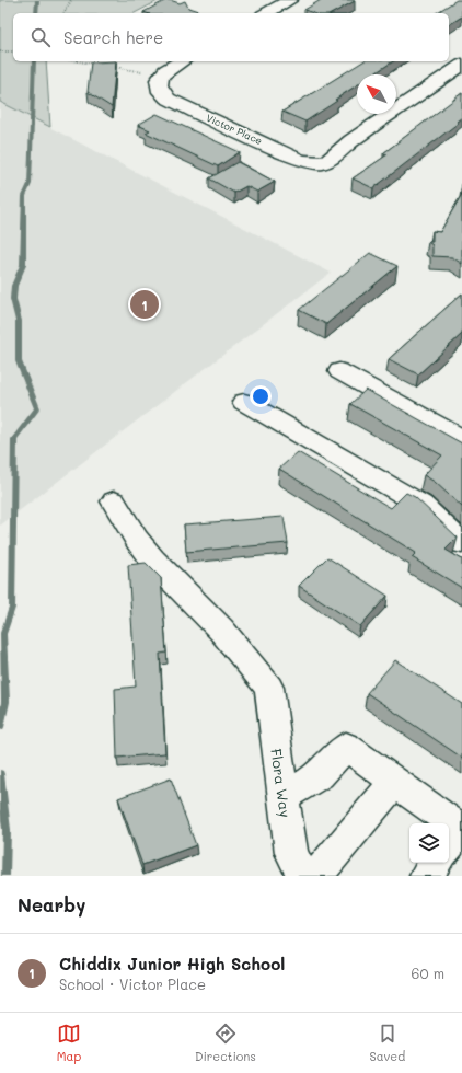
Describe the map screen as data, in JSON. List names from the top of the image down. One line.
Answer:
{"streets":{"street":["Victor Place","Flora Way"]},"north":"top left","page":{"search":"Search here","pins":"1","heading":"Nearby","list":[{"mark":"1","name":"Chiddix Junior High School","note":"School · Victor Place","value":"60 m"}],"nav":["Map","Directions","Saved"]}}
